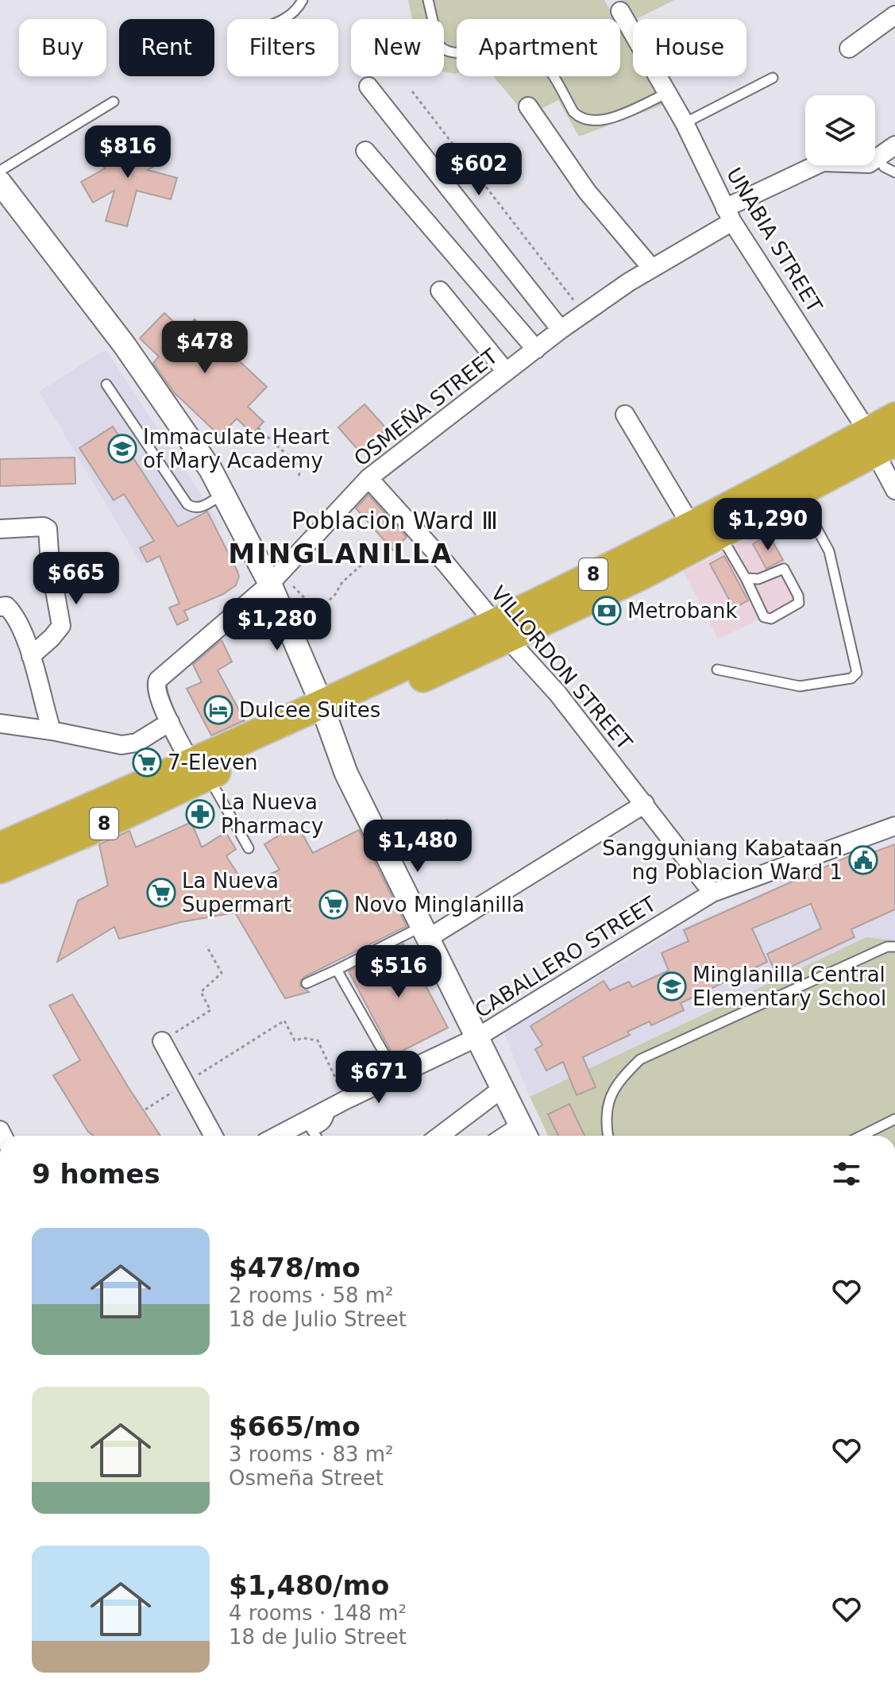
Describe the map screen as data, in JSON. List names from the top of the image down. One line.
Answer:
{"streets":{"highway":["8"],"street":["UNABIA STREET","OSMEÑA STREET","VILLORDON STREET","CABALLERO STREET"]},"crossings":[["UNABIA STREET","OSMEÑA STREET"],["UNABIA STREET","8"],["OSMEÑA STREET","8"],["OSMEÑA STREET","VILLORDON STREET"],["8","VILLORDON STREET"],["VILLORDON STREET","CABALLERO STREET"]],"districts":["Poblacion Ward Ⅲ","MINGLANILLA"],"places":{"school or university":["Immaculate Heart of Mary Academy","Minglanilla Central Elementary School"],"bank":["Metrobank"],"hotel":["Dulcee Suites"],"supermarket":["7-Eleven","La Nueva Supermart","Novo Minglanilla"],"pharmacy":["La Nueva Pharmacy"],"public building":["Sangguniang Kabataan ng Poblacion Ward 1"]},"page":{"chip":["Buy","Rent","Filters","New","Apartment","House"],"price":["$816","$602","$478","$1,290","$665","$1,280","$1,480","$516","$671"],"heading":"9 homes","list":[{"name":"$478/mo","note":"2 rooms · 58 m² · 18 de Julio Street"},{"name":"$665/mo","note":"3 rooms · 83 m² · Osmeña Street"},{"name":"$1,480/mo","note":"4 rooms · 148 m² · 18 de Julio Street"}]}}
